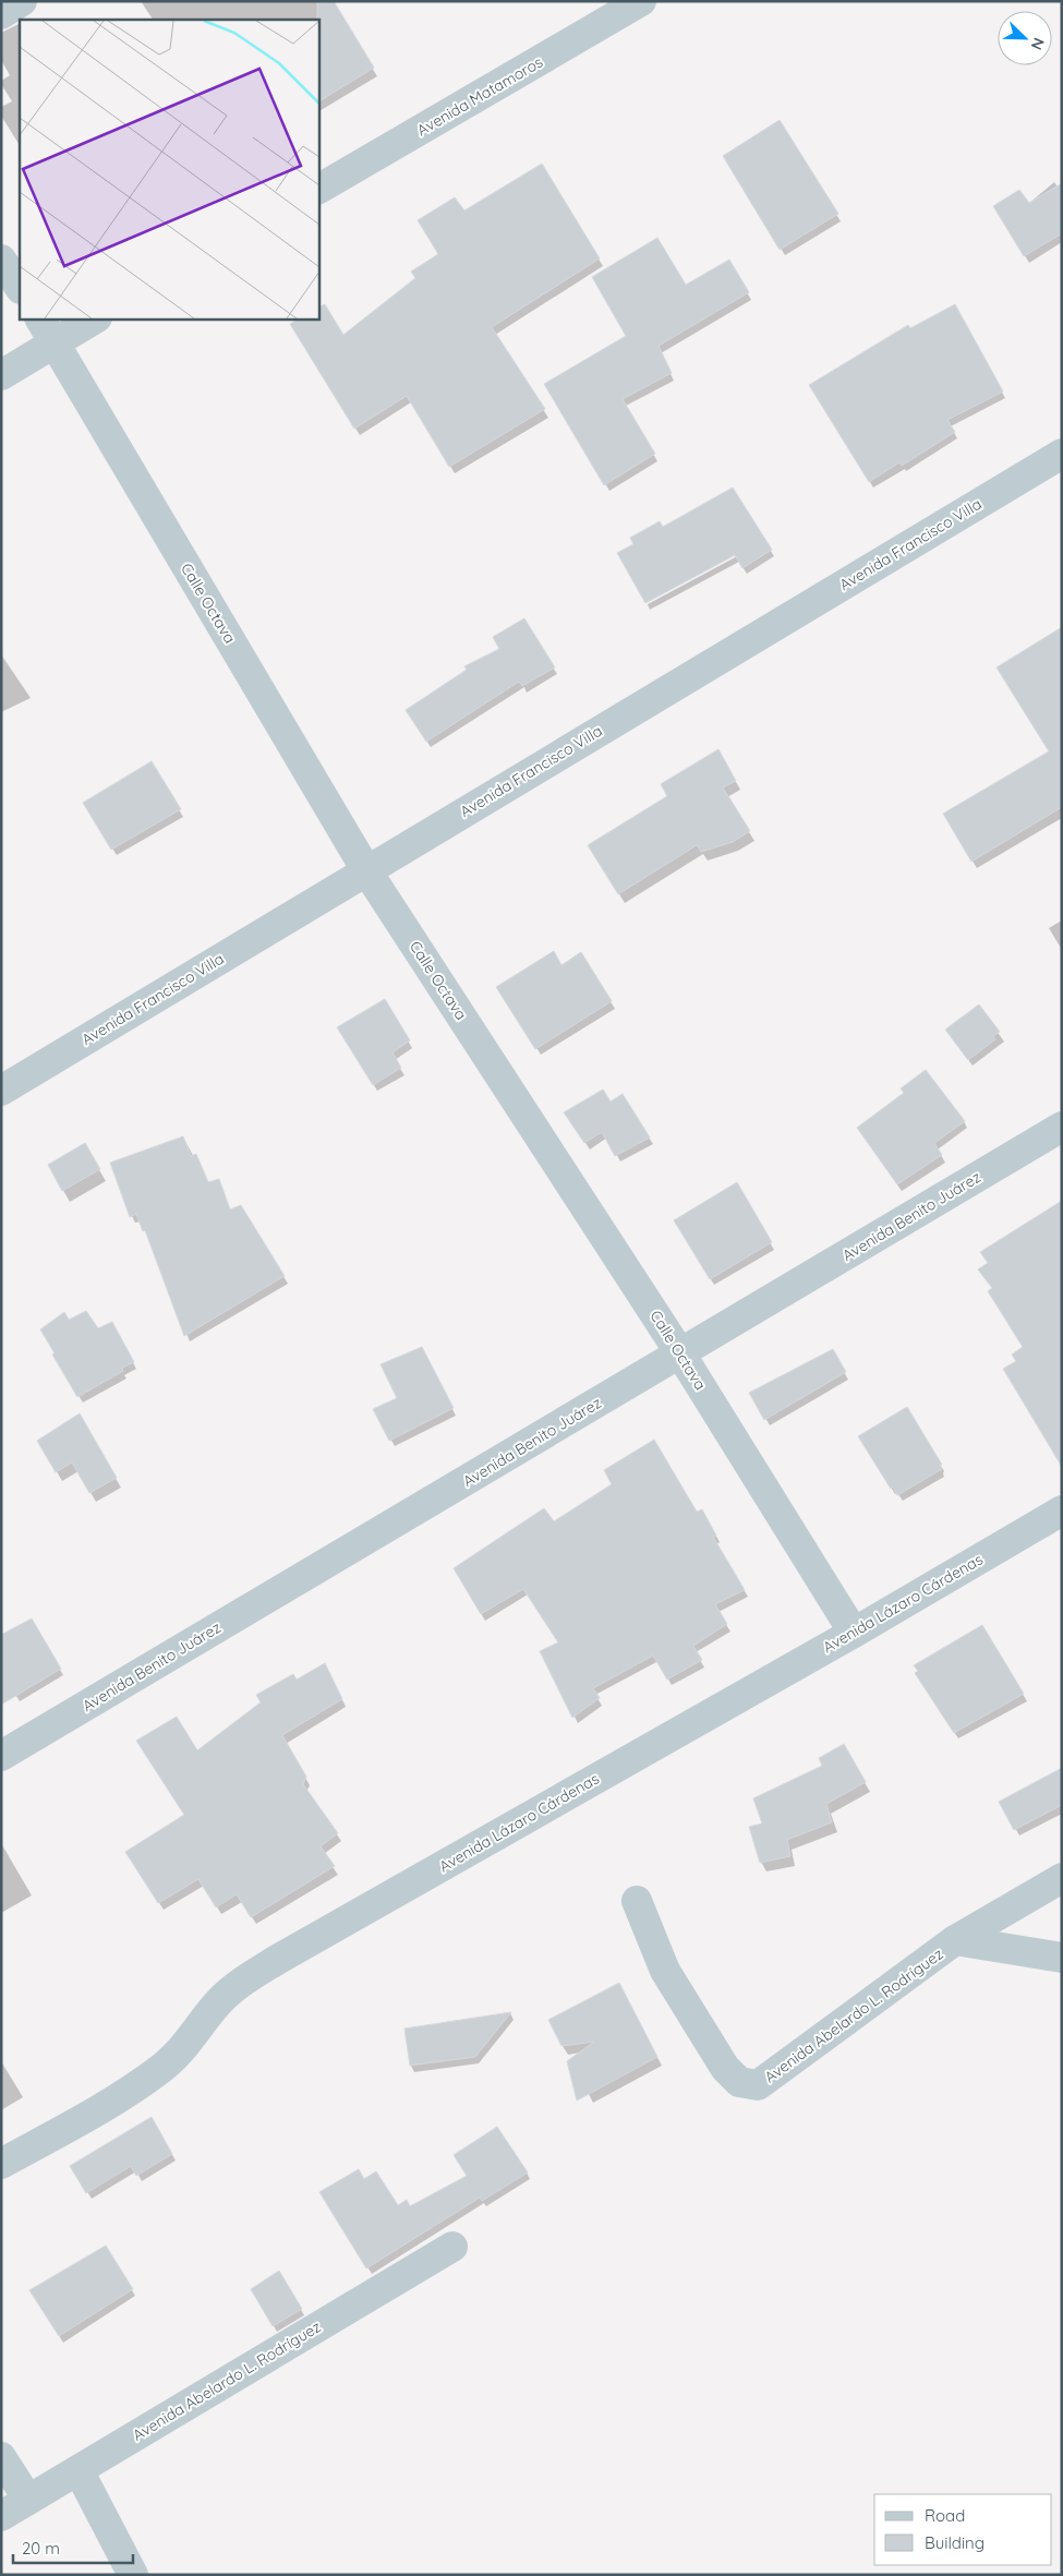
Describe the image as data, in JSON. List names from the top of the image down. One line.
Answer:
{"streets":{"street":["Avenida Matamoros","Avenida Francisco Villa","Calle Octava","Avenida Benito Juárez","Avenida Lázaro Cárdenas","Avenida Abelardo L. Rodríguez"]},"crossings":[["Avenida Francisco Villa","Calle Octava"],["Calle Octava","Avenida Benito Juárez"],["Calle Octava","Avenida Lázaro Cárdenas"]],"legend":["Road","Building"],"scale_bar":"20 m","north":"bottom right"}
